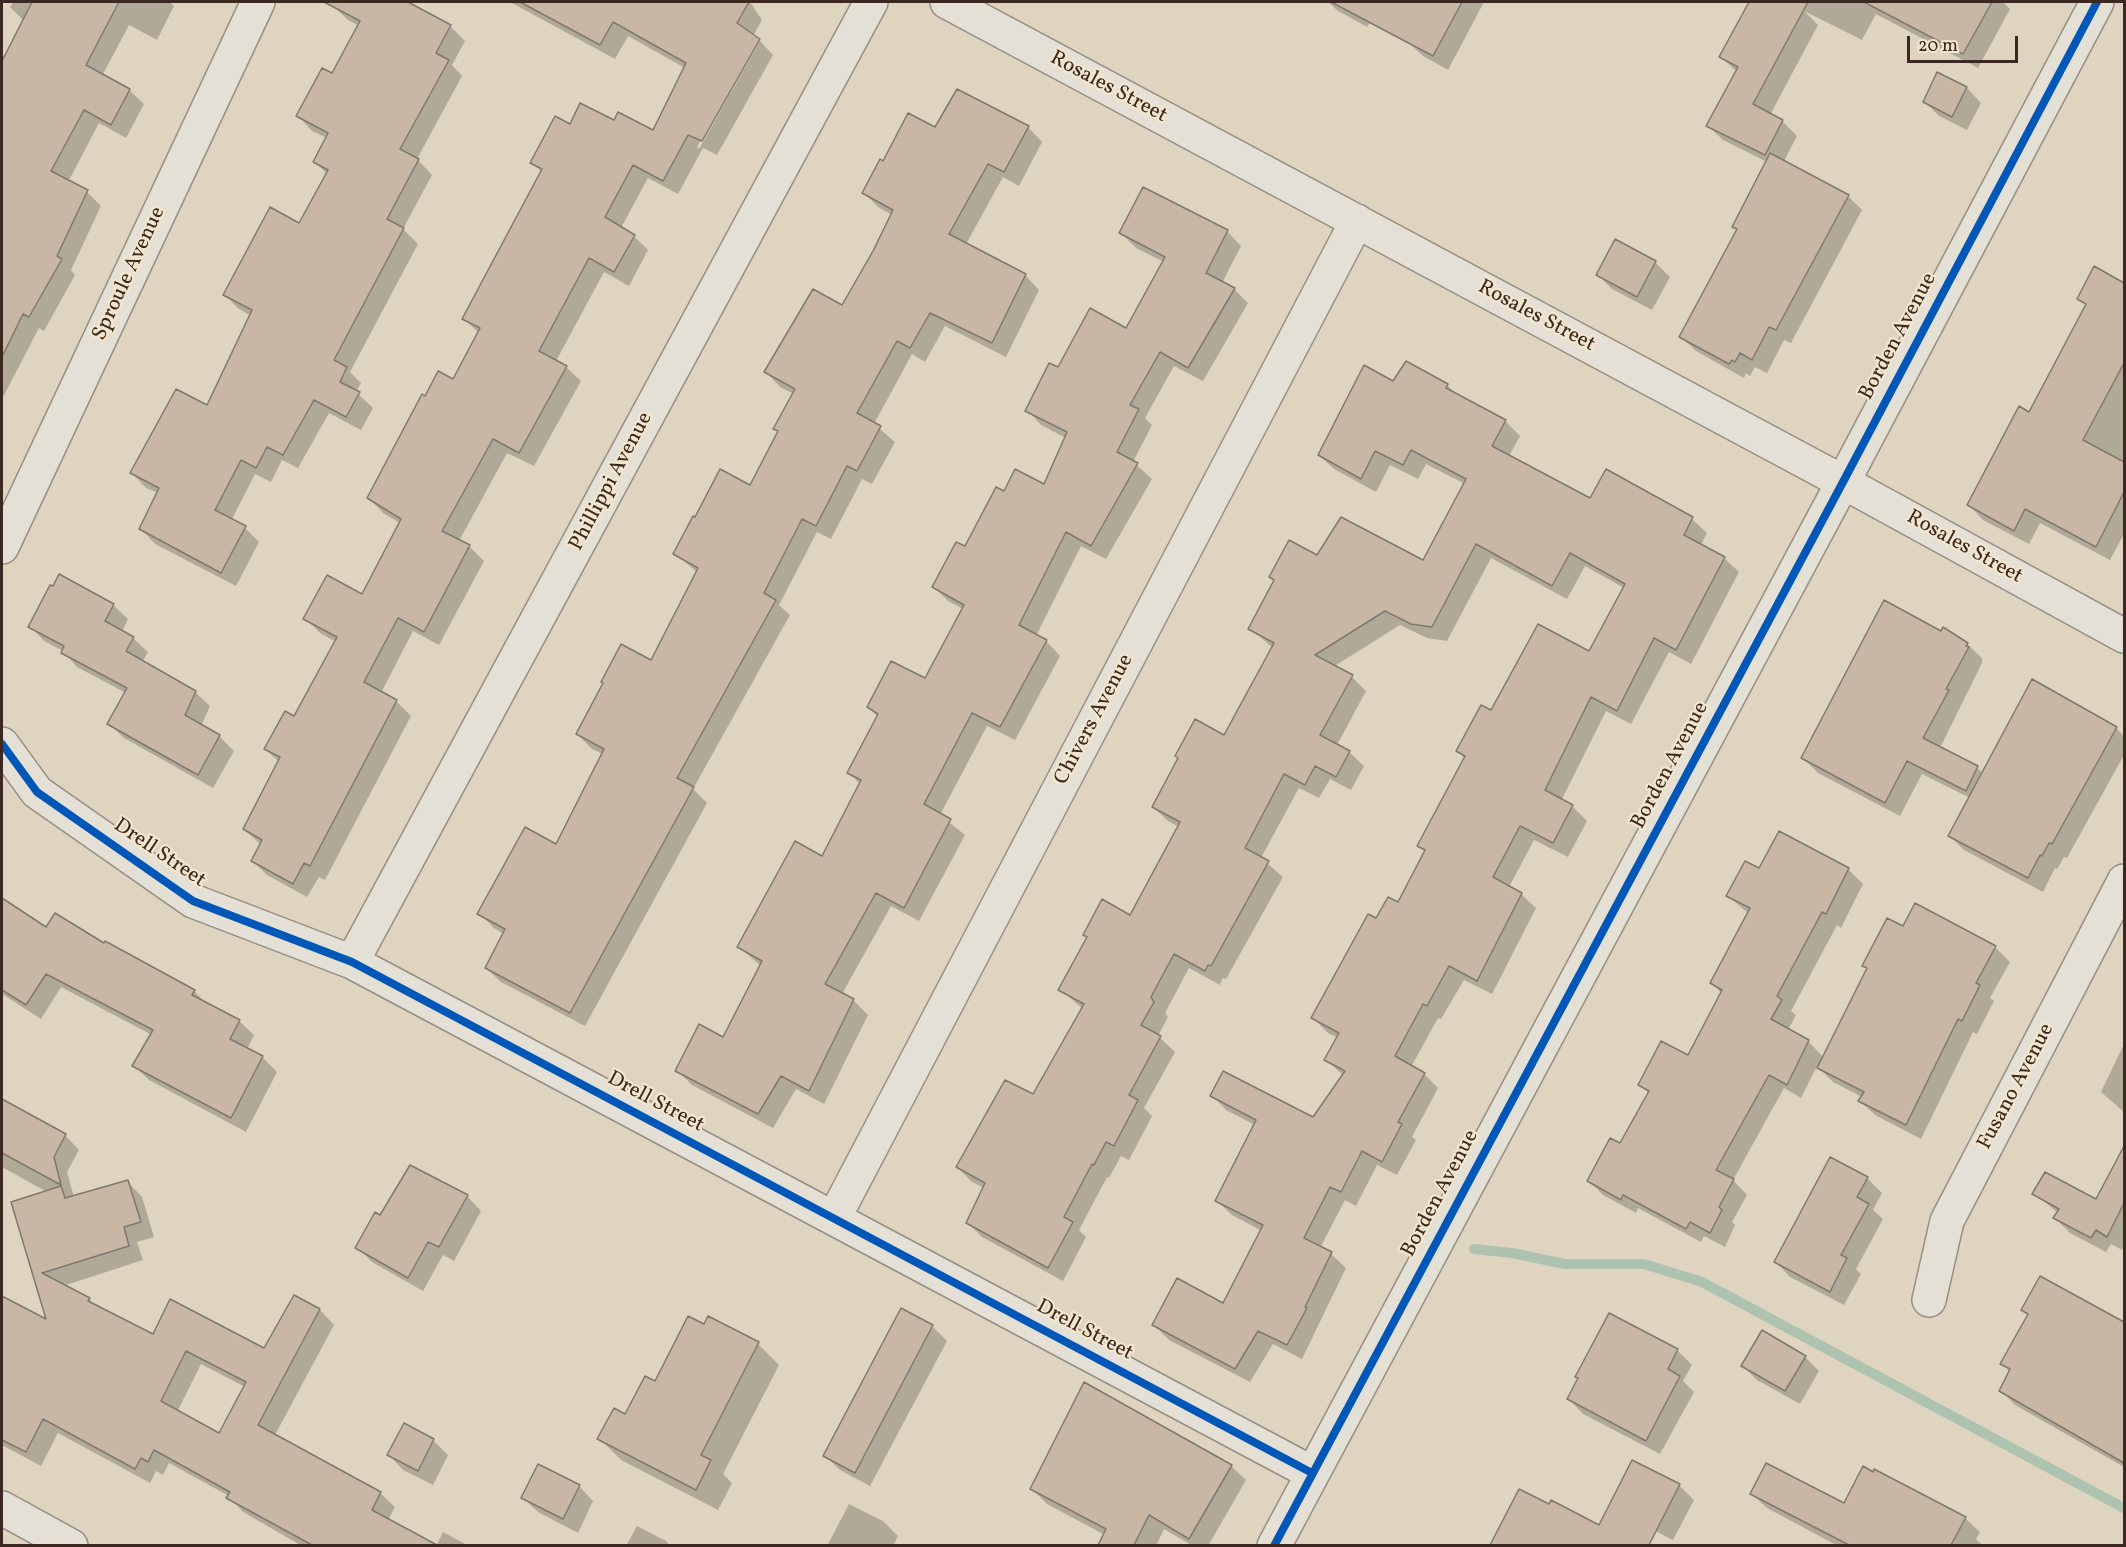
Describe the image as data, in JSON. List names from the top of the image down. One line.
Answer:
{"streets":{"street":["Rosales Street","Sproule Avenue","Borden Avenue","Phillippi Avenue","Chivers Avenue","Drell Street","Fusano Avenue"]},"crossings":[["Rosales Street","Borden Avenue"],["Rosales Street","Chivers Avenue"],["Borden Avenue","Drell Street"],["Phillippi Avenue","Drell Street"],["Chivers Avenue","Drell Street"]],"scale_bar":"20 m"}
